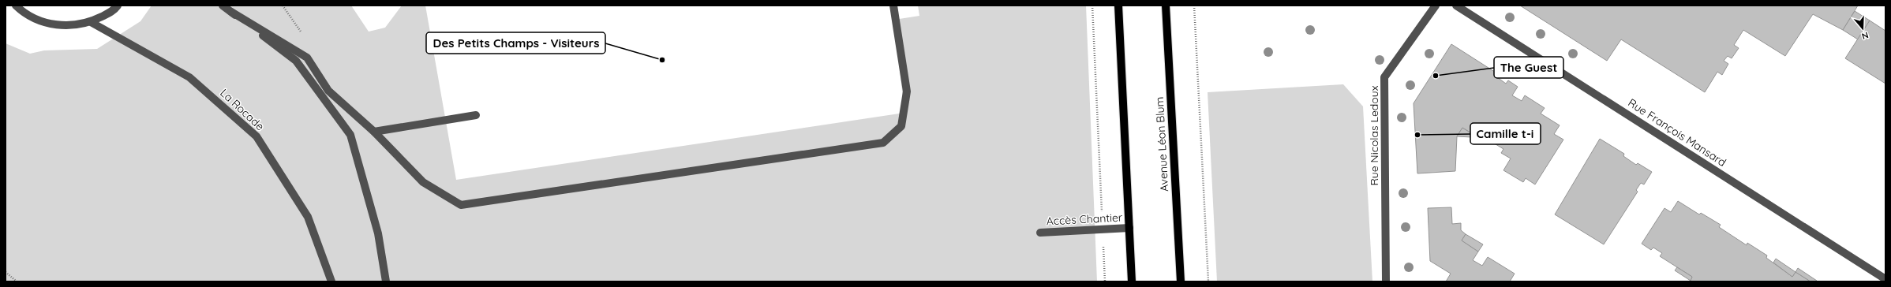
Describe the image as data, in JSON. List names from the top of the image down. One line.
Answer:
{"streets":{"main road":["Avenue Léon Blum"],"street":["La Rocade","Rue François Mansard","Rue Nicolas Ledoux","Accès Chantier"]},"places":["Des Petits Champs - Visiteurs","The Guest","Camille t-i"],"north":"bottom"}
